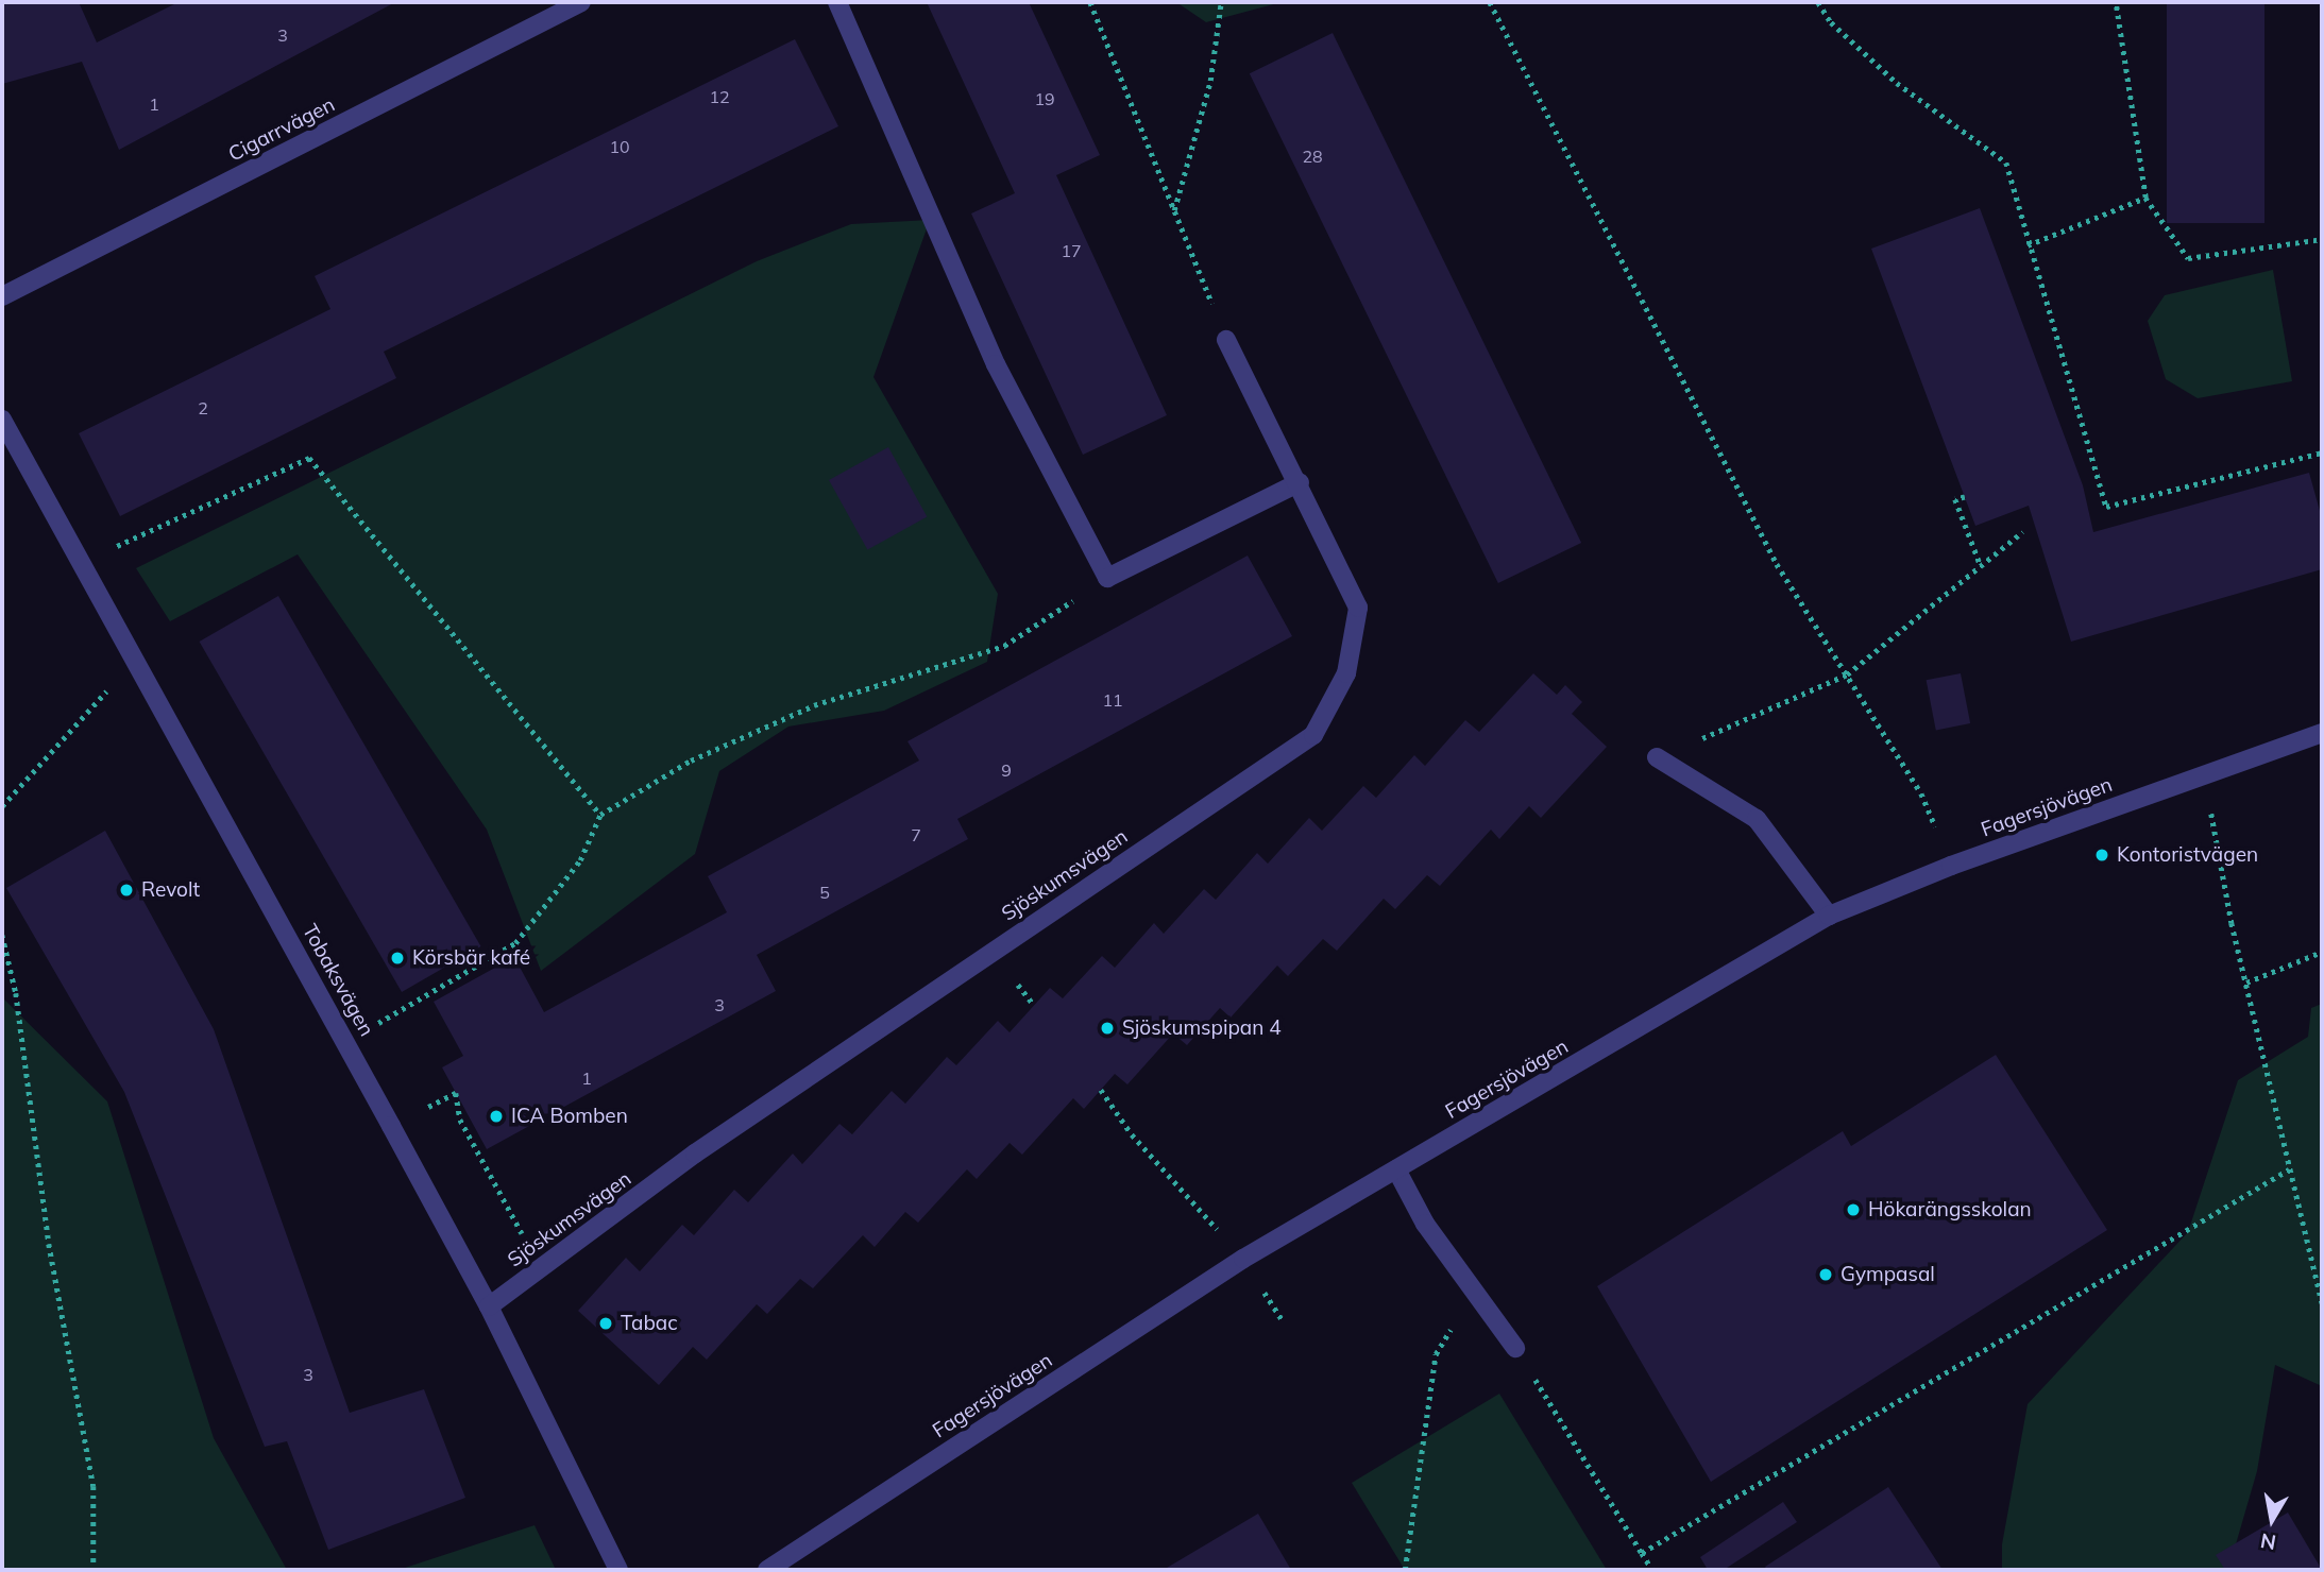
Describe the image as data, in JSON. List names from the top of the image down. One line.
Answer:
{"streets":{"street":["Cigarrvägen","Fagersjövägen","Sjöskumsvägen","Tobaksvägen"]},"crossings":[["Sjöskumsvägen","Tobaksvägen"]],"places":["Kontoristvägen","Revolt","Körsbär kafé","Sjöskumspipan 4","ICA Bomben","Hökarängsskolan","Gympasal","Tabac"],"house_numbers":["3","12","19","1","10","28","17","2","11","9","7","5","3","1","3"],"north":"bottom"}
